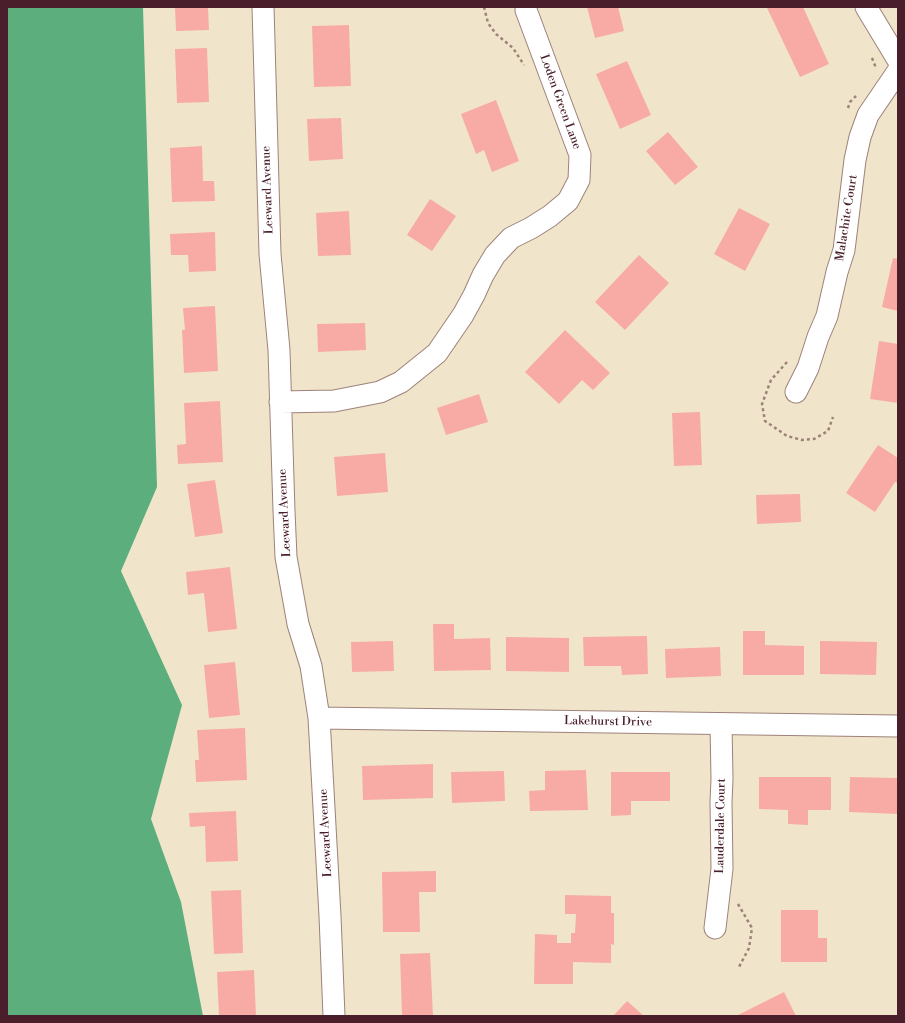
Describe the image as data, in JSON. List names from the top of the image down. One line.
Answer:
{"streets":{"street":["Loden Green Lane","Leeward Avenue","Malachite Court","Lakehurst Drive","Lauderdale Court"]},"crossings":[["Loden Green Lane","Leeward Avenue"],["Leeward Avenue","Lakehurst Drive"],["Lakehurst Drive","Lauderdale Court"]]}
